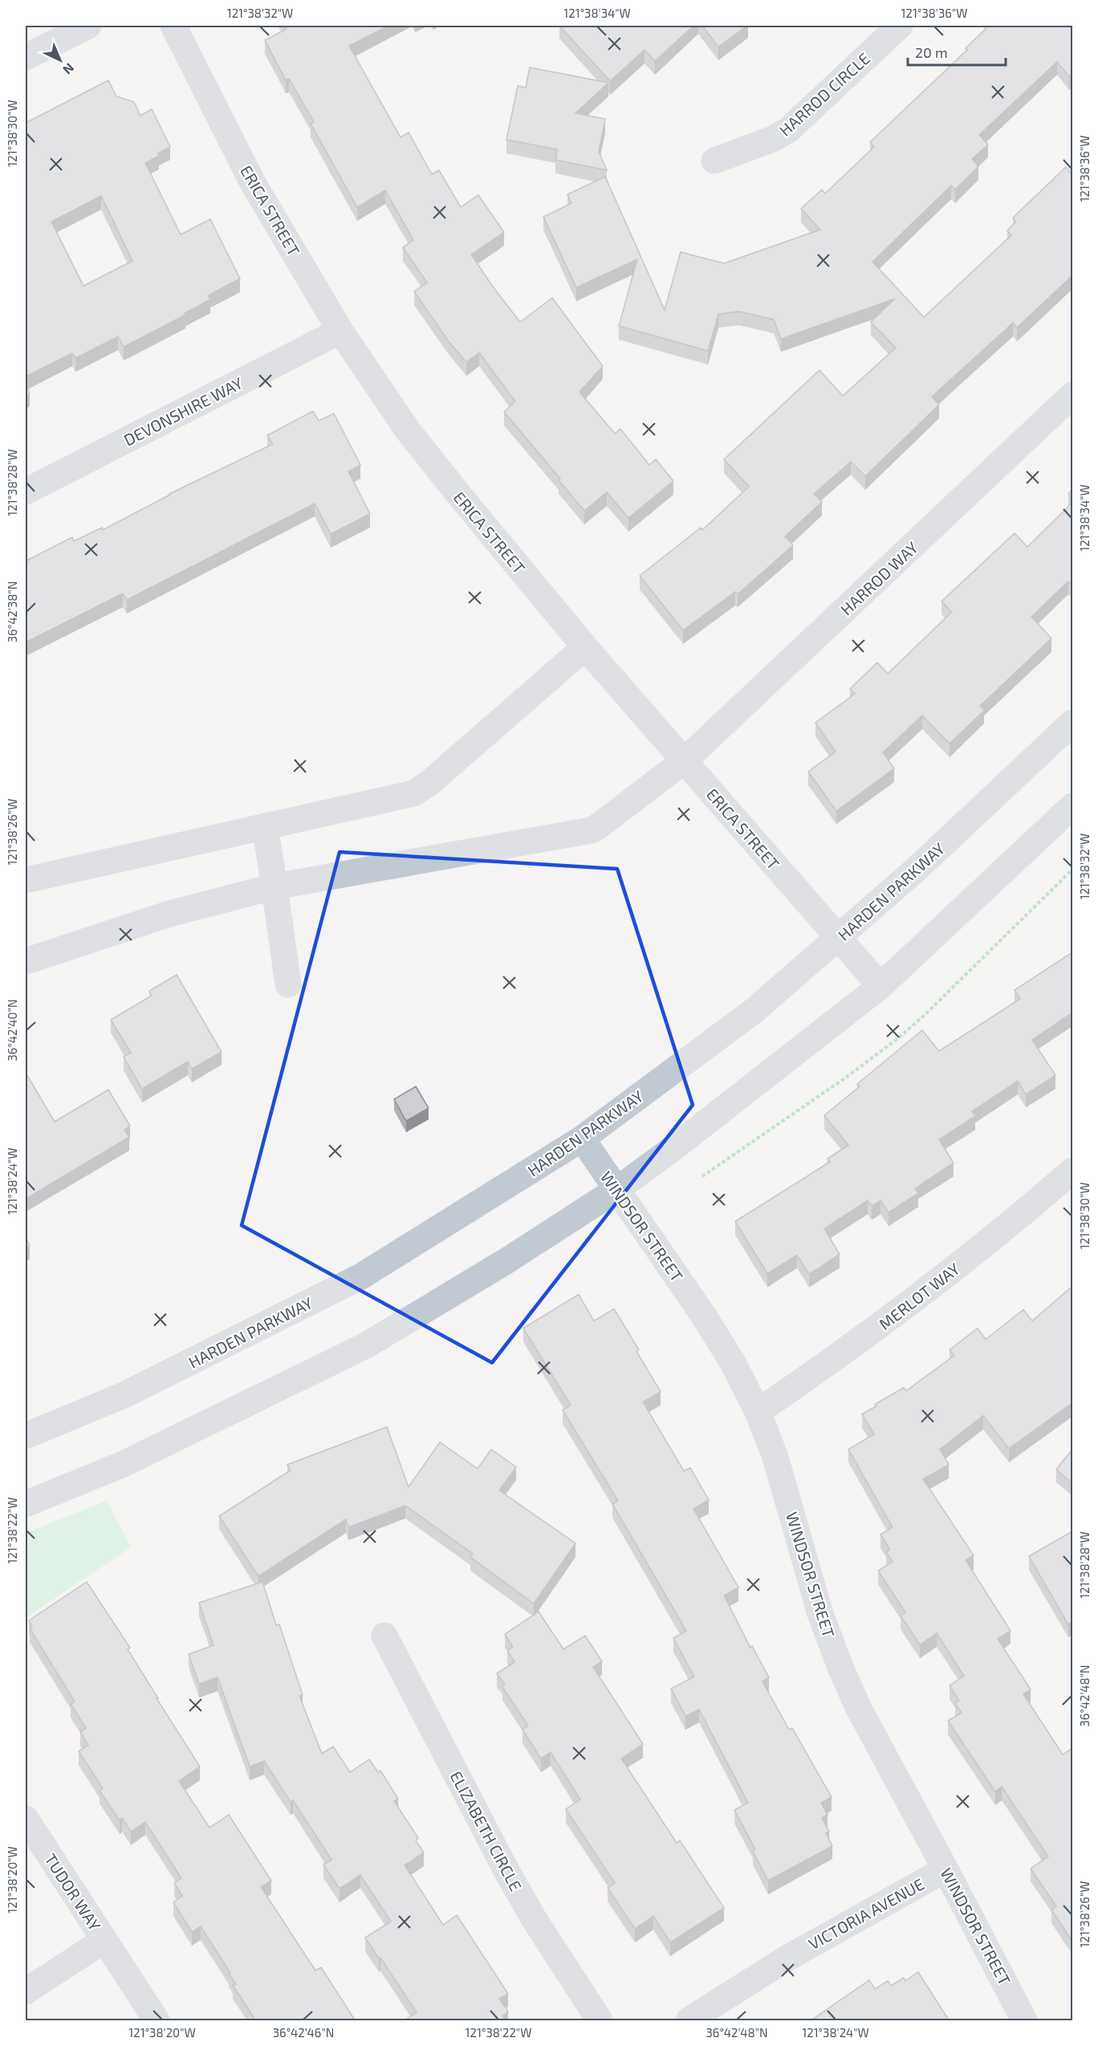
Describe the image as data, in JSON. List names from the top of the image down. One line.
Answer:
{"streets":{"street":["HARROD CIRCLE","ERICA STREET","DEVONSHIRE WAY","HARROD WAY","HARDEN PARKWAY","WINDSOR STREET","MERLOT WAY","ELIZABETH CIRCLE","TUDOR WAY","VICTORIA AVENUE"]},"crossings":[["ERICA STREET","DEVONSHIRE WAY"],["ERICA STREET","HARROD WAY"],["ERICA STREET","HARDEN PARKWAY"],["HARDEN PARKWAY","WINDSOR STREET"],["WINDSOR STREET","MERLOT WAY"],["WINDSOR STREET","VICTORIA AVENUE"]],"scale_bar":"20 m","north":"bottom right","coordinates":["121°38'32\"W","121°38'34\"W","121°38'36\"W","121°38'30\"W","121°38'28\"W","36°42'38\"N","121°38'26\"W","36°42'40\"N","121°38'24\"W","121°38'22\"W","36°42'48\"N","121°38'20\"W","36°42'46\"N"]}
